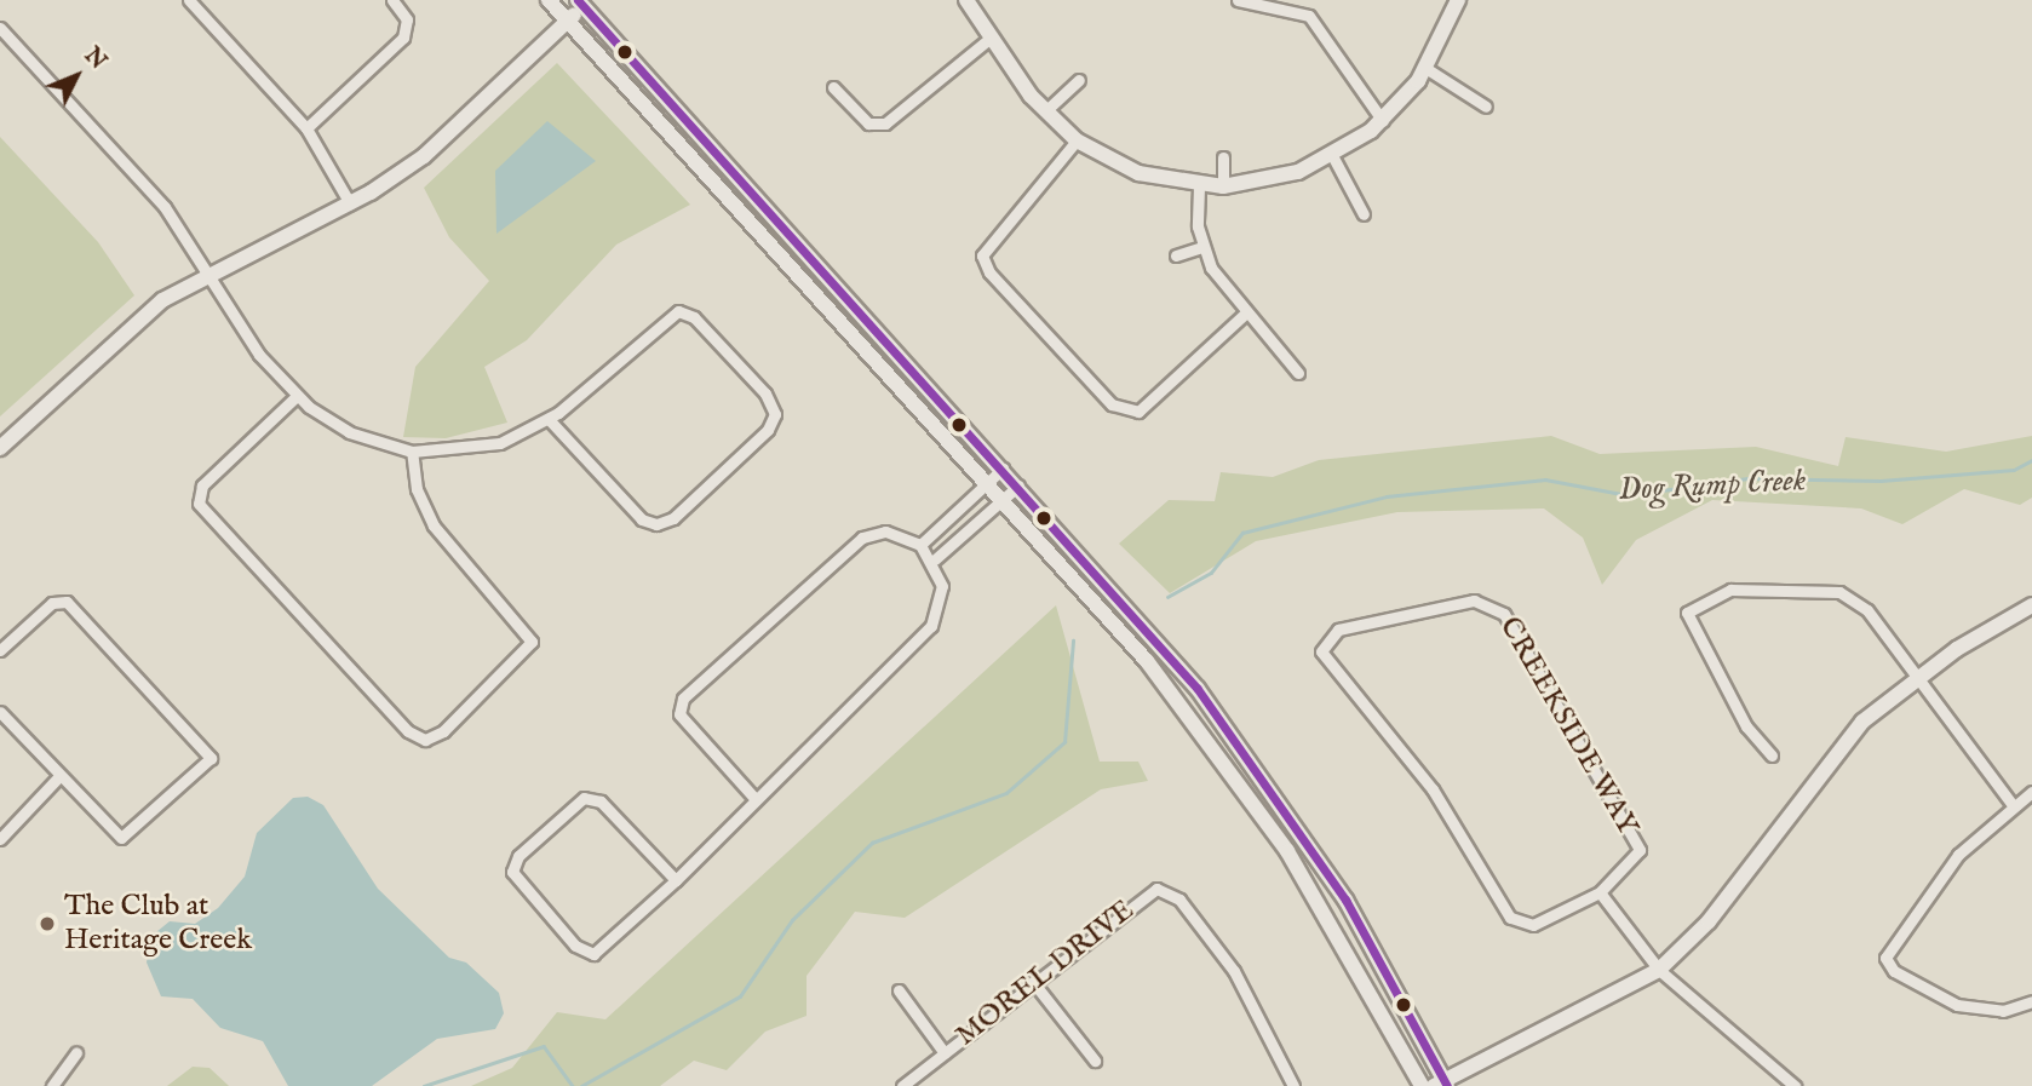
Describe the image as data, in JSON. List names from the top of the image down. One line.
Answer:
{"streets":{"street":["CREEKSIDE WAY","MOREL DRIVE"]},"water":["Dog Rump Creek"],"places":["The Club at Heritage Creek"],"north":"top right"}
